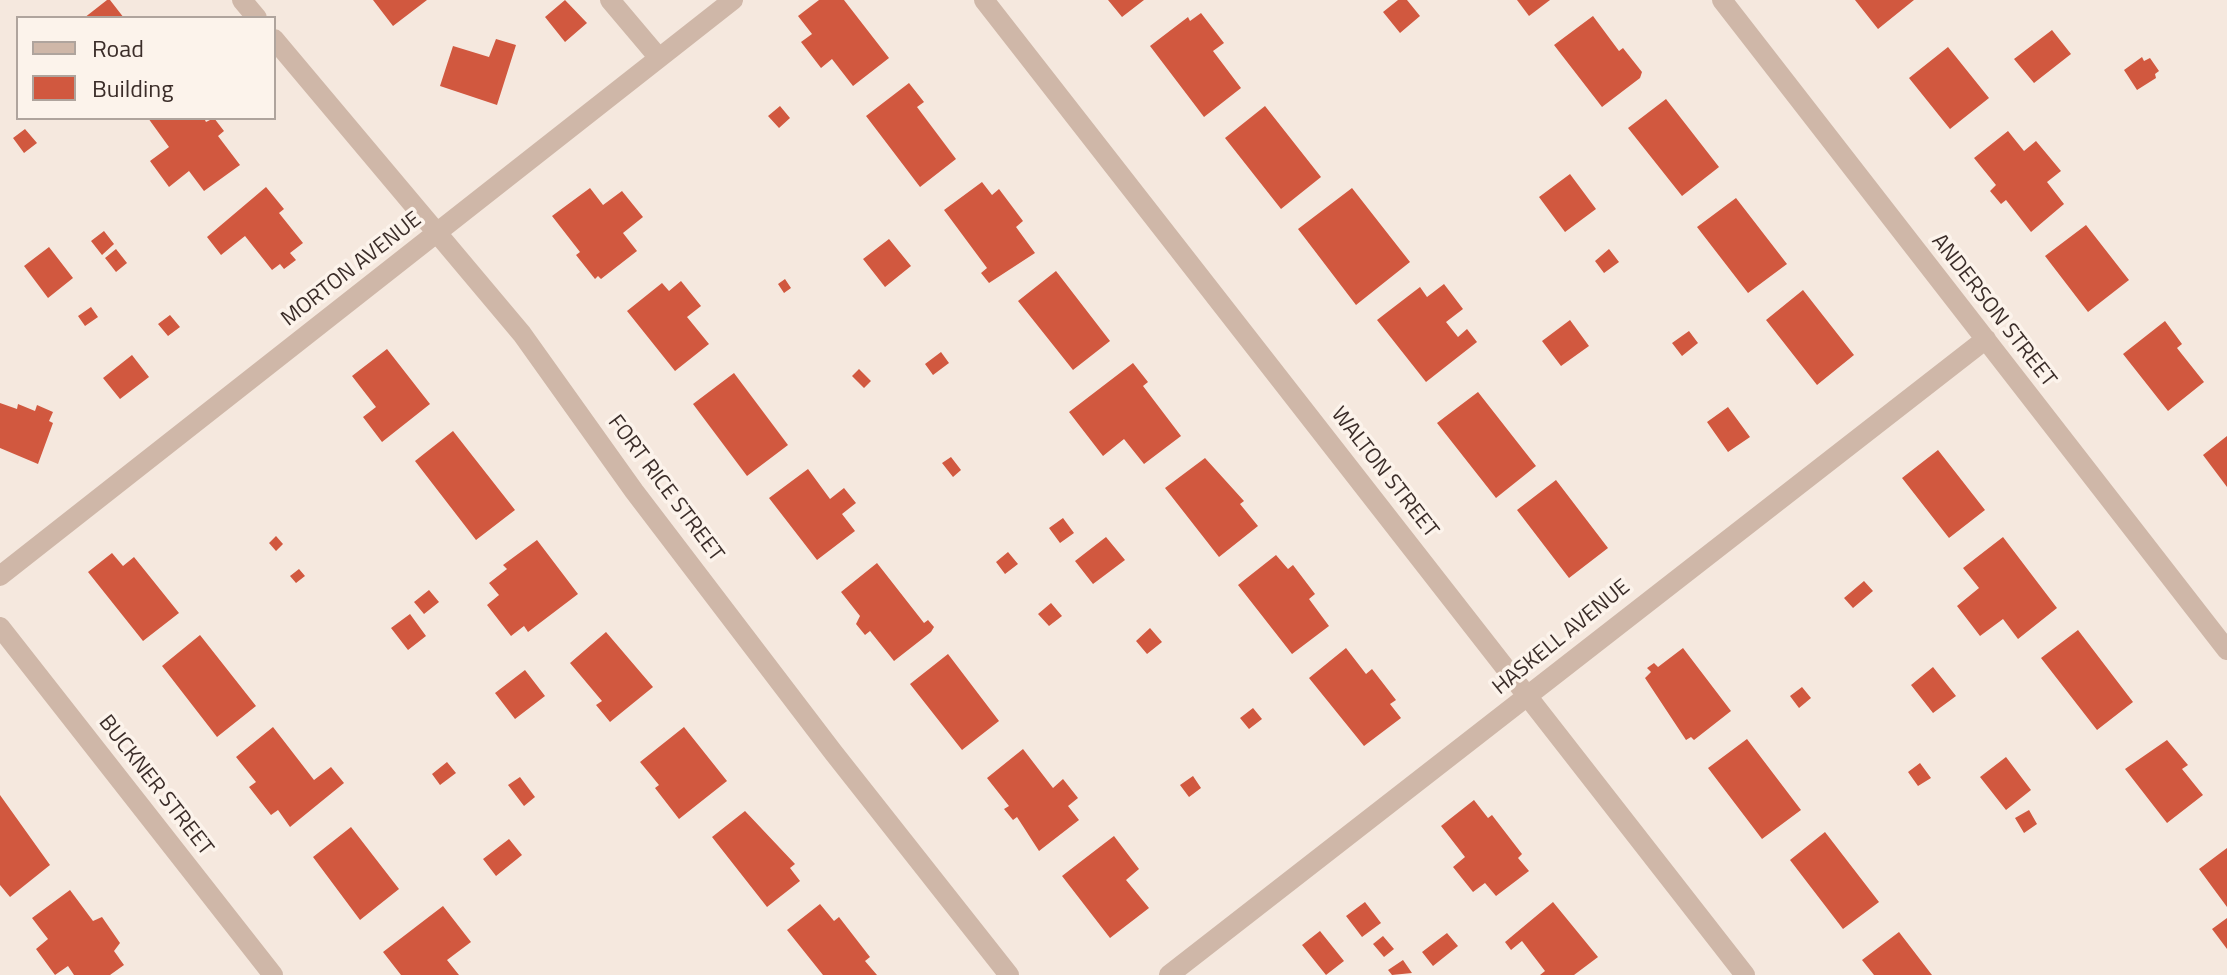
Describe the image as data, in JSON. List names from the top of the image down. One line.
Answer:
{"streets":{"street":["MORTON AVENUE","ANDERSON STREET","WALTON STREET","FORT RICE STREET","HASKELL AVENUE","BUCKNER STREET"]},"crossings":[["MORTON AVENUE","FORT RICE STREET"],["ANDERSON STREET","HASKELL AVENUE"],["WALTON STREET","HASKELL AVENUE"]],"legend":["Road","Building"]}
